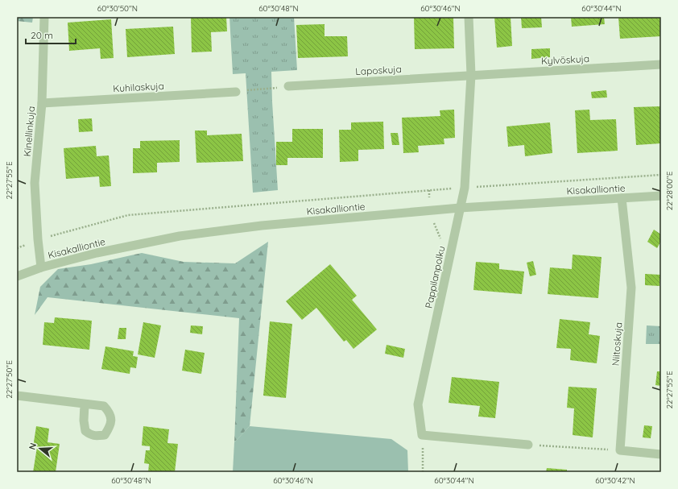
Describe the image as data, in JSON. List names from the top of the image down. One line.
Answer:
{"streets":{"street":["Kylvöskuja","Laposkuja","Kuhilaskuja","Kinellinkuja","Kisakalliontie","Pappilanpolku","Niitoskuja"]},"crossings":[["Kylvöskuja","Laposkuja"],["Kylvöskuja","Pappilanpolku"],["Laposkuja","Pappilanpolku"],["Kuhilaskuja","Kinellinkuja"],["Kinellinkuja","Kisakalliontie"],["Kisakalliontie","Pappilanpolku"],["Kisakalliontie","Niitoskuja"]],"scale_bar":"20 m","north":"left","coordinates":["60°30'50\"N","60°30'48\"N","60°30'46\"N","60°30'44\"N","22°27'55\"E","22°28'00\"E","22°27'50\"E","60°30'42\"N"]}
